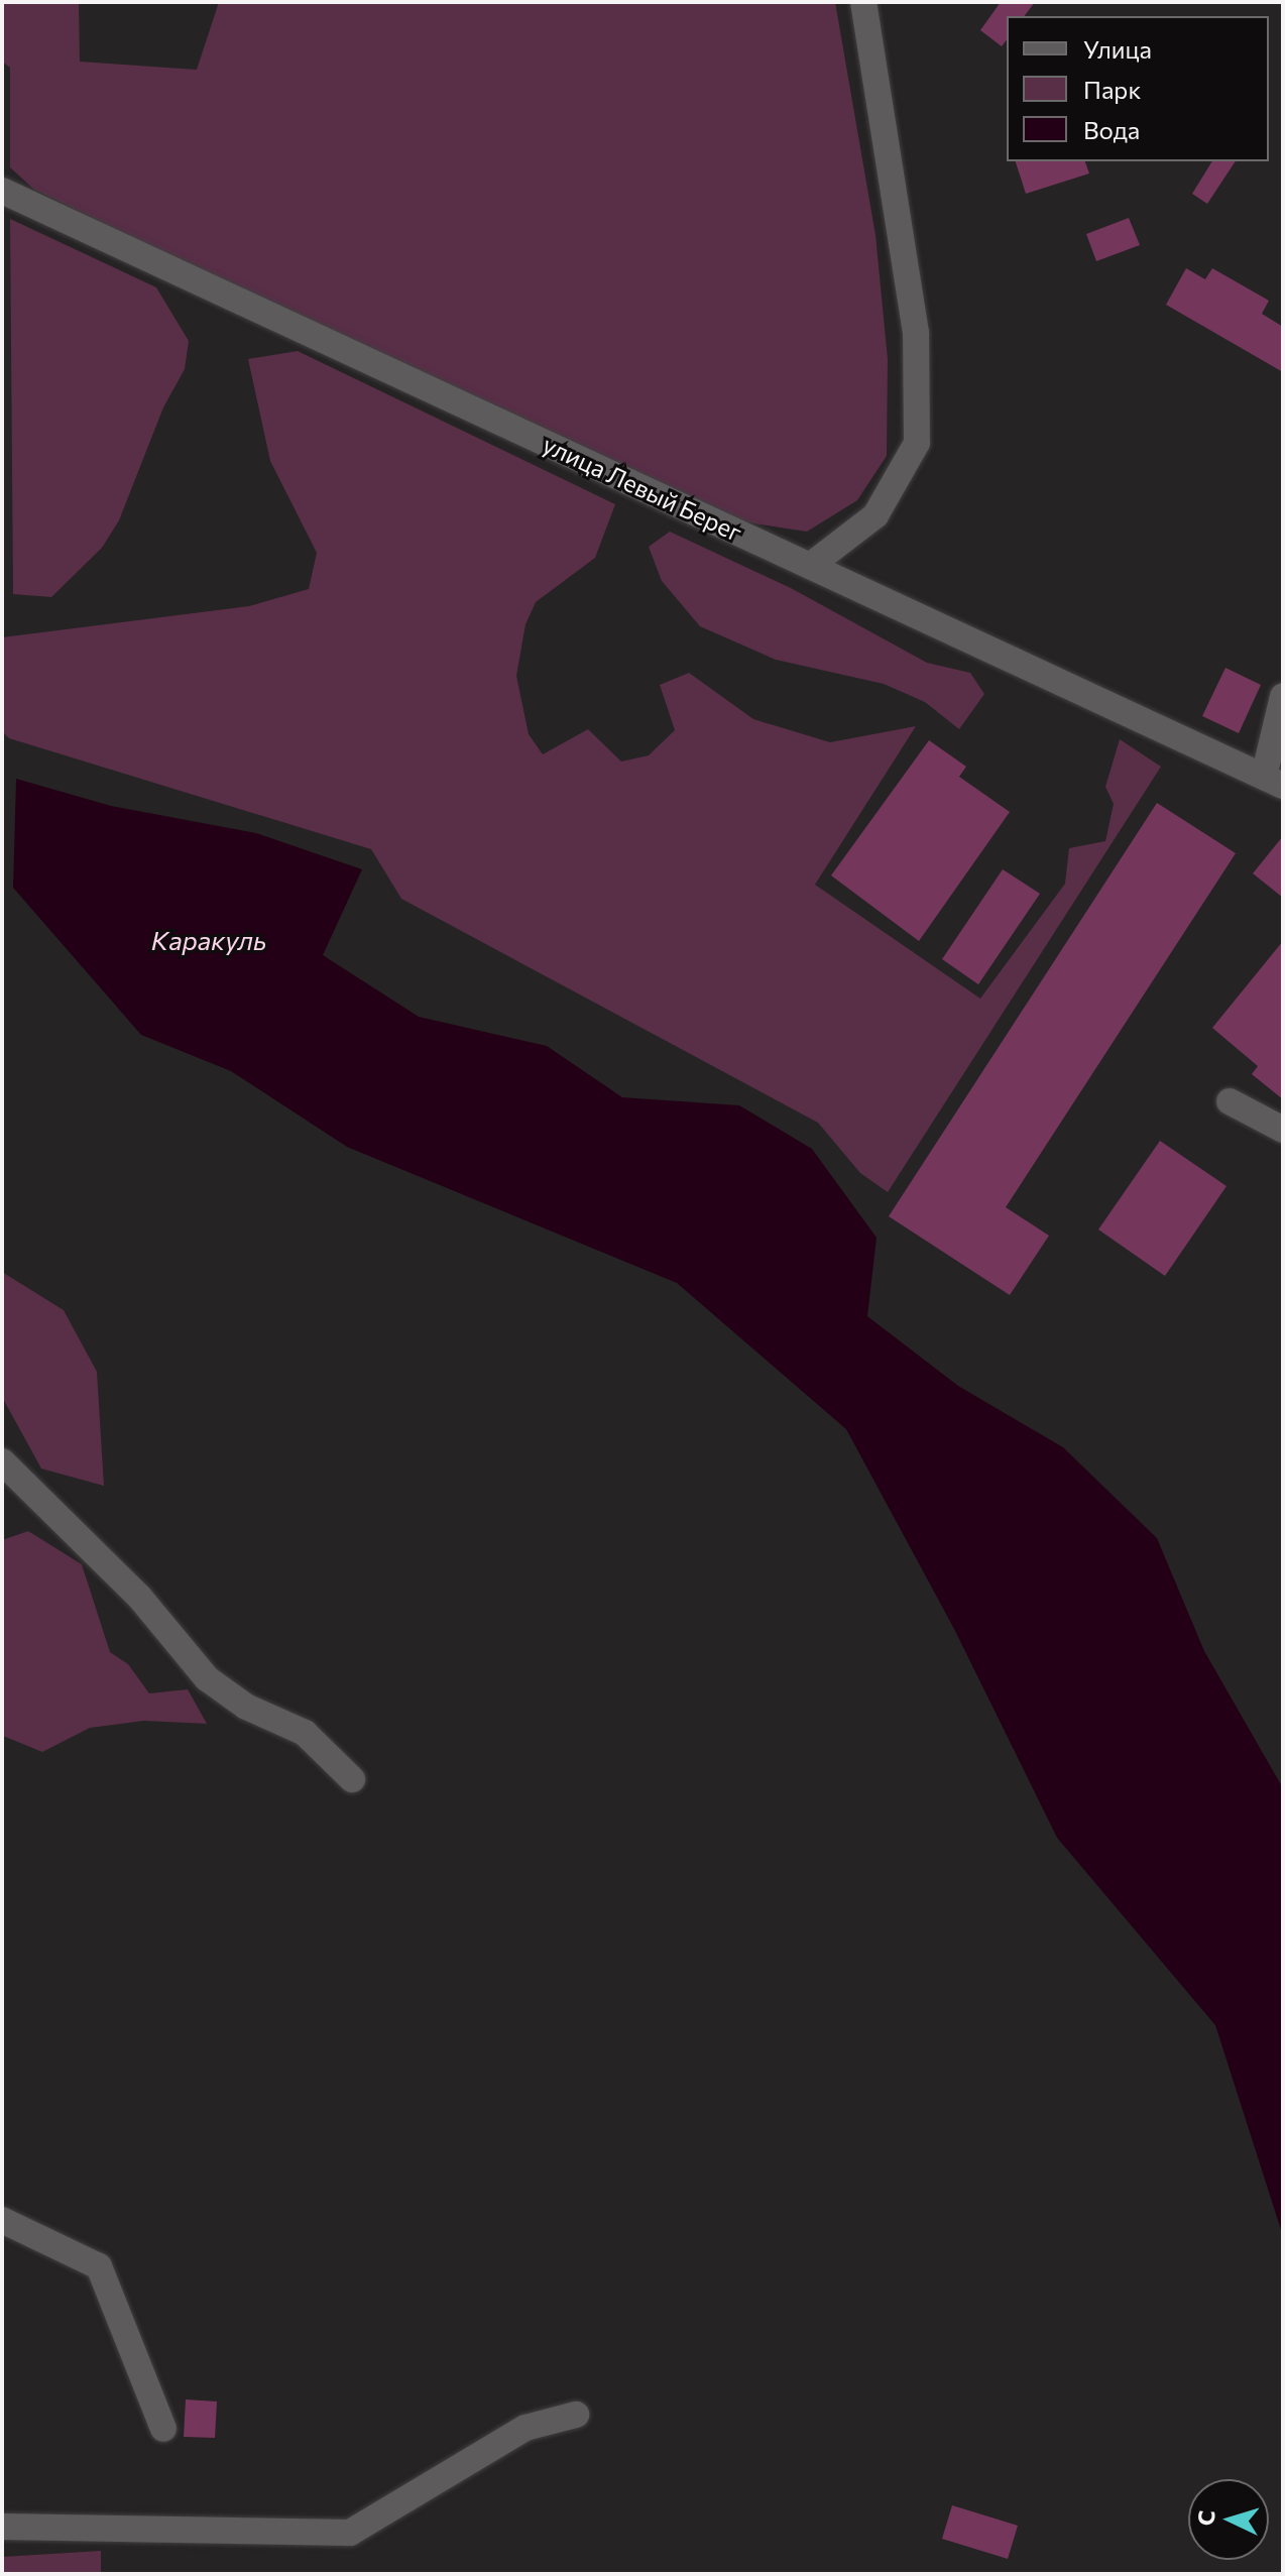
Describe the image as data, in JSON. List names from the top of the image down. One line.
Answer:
{"streets":{"street":["улица Левый Берег"]},"water":["Каракуль"],"legend":["Улица","Парк","Вода"],"north":"left"}
